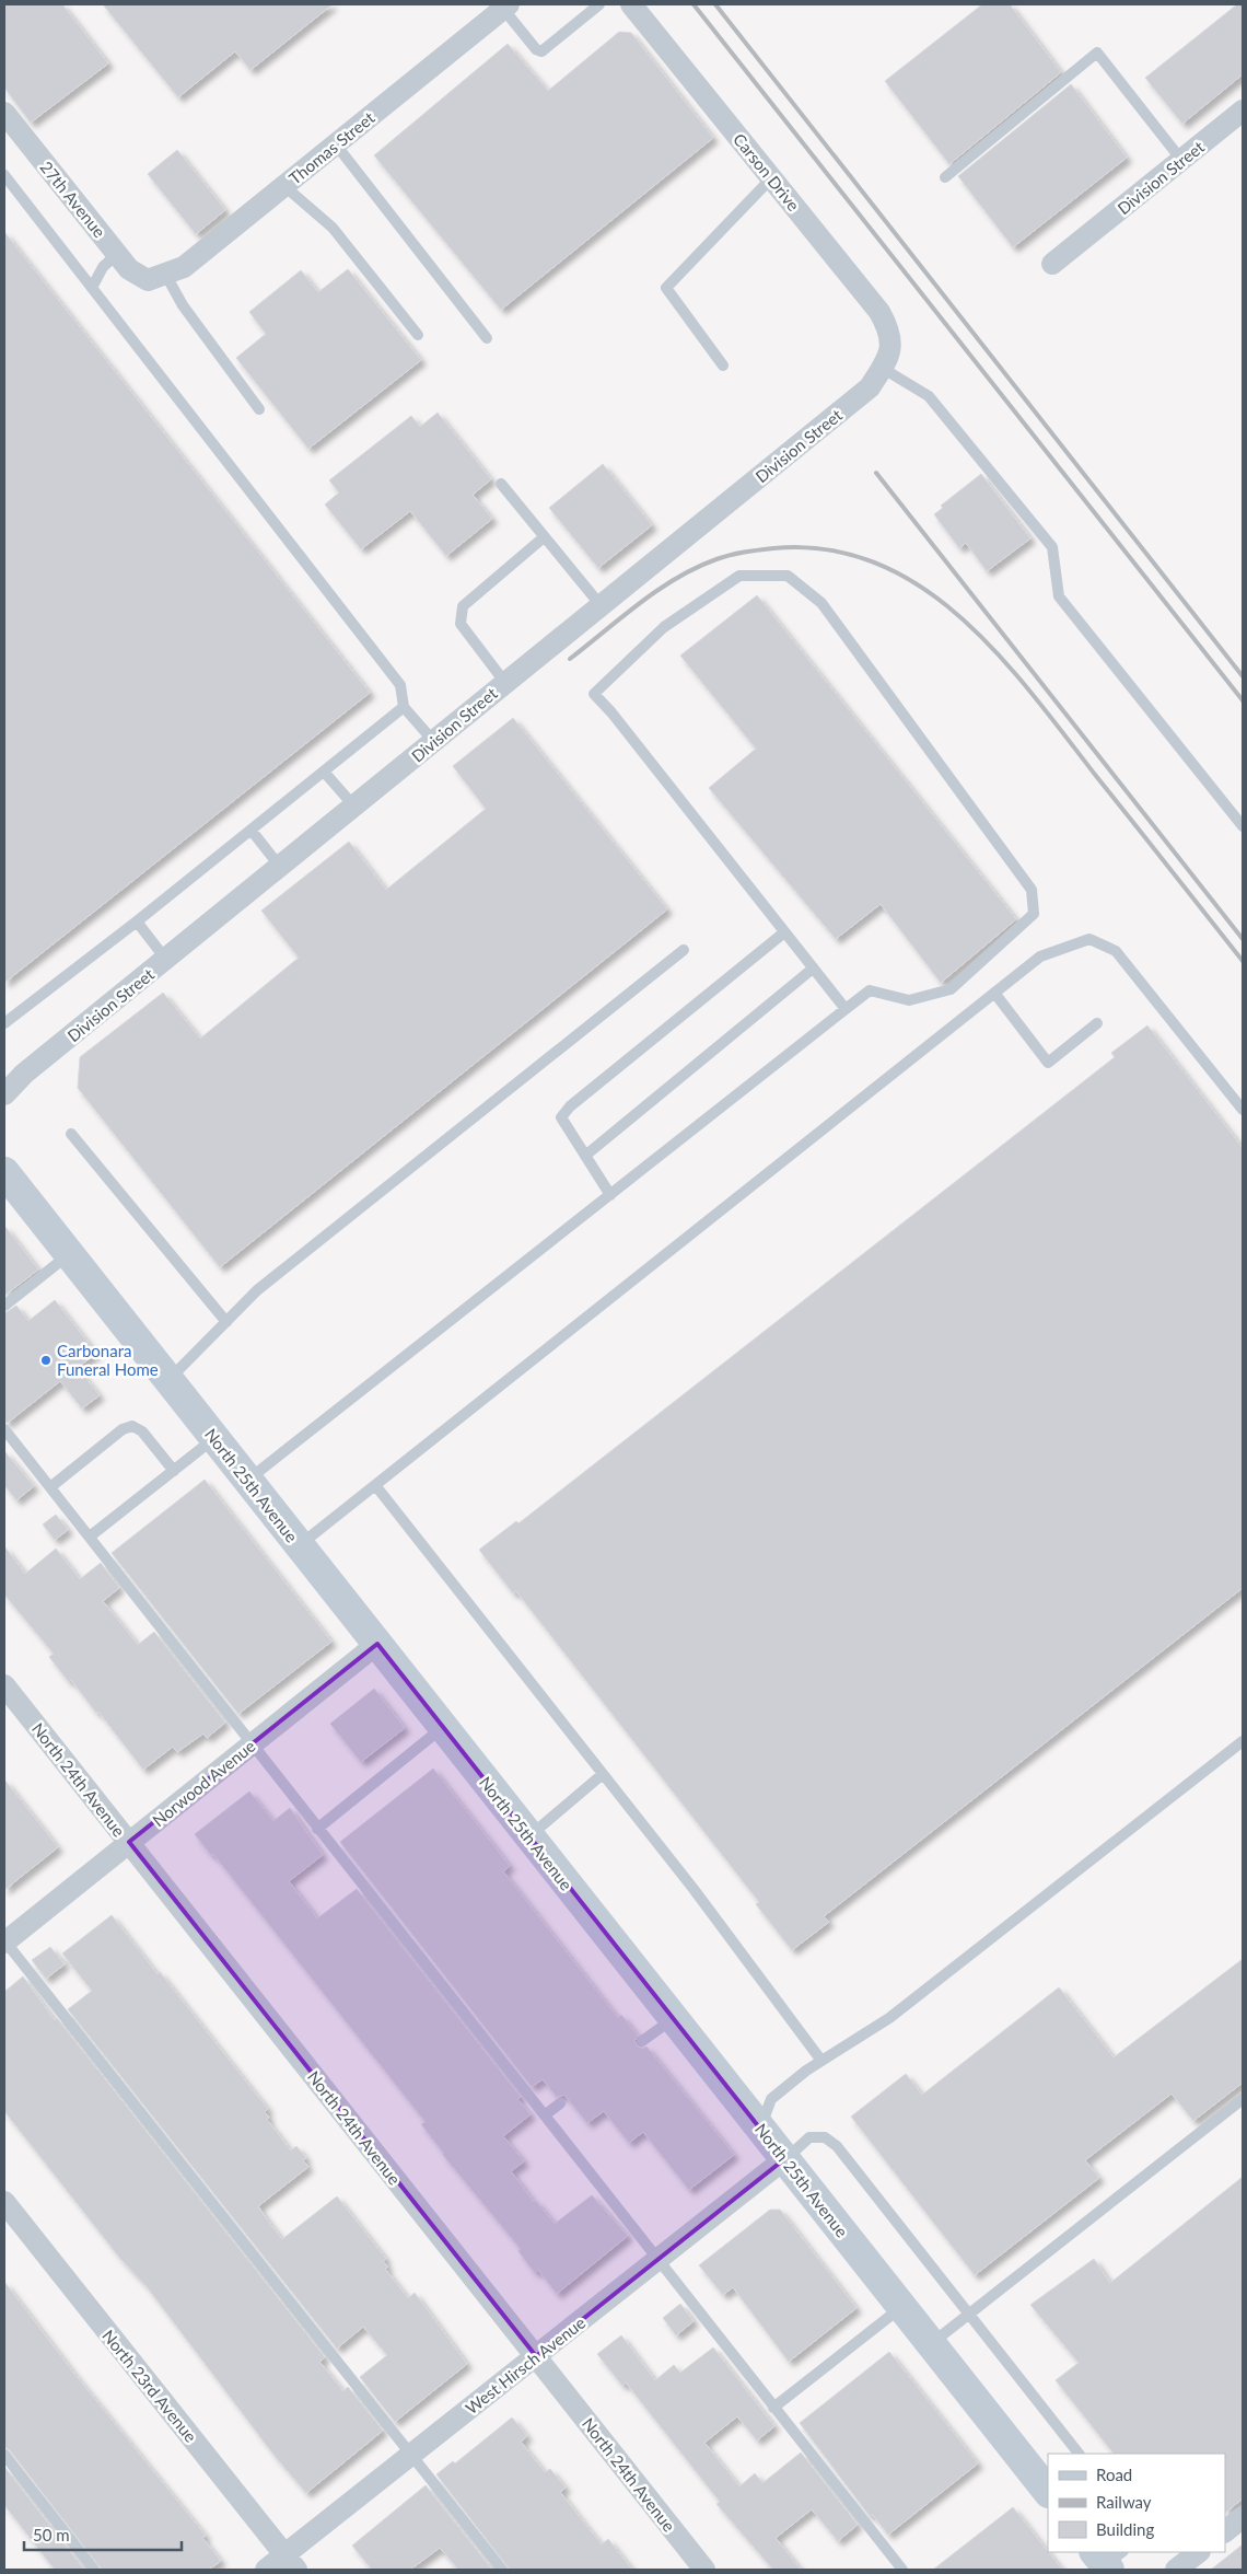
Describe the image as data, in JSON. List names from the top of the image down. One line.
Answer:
{"streets":{"main road":["North 25th Avenue"],"street":["Thomas Street","Carson Drive","Division Street","27th Avenue","North 24th Avenue","Norwood Avenue","West Hirsch Avenue","North 23rd Avenue"]},"crossings":[["Thomas Street","27th Avenue"],["Carson Drive","Division Street"],["North 25th Avenue","Norwood Avenue"],["North 25th Avenue","West Hirsch Avenue"],["North 24th Avenue","Norwood Avenue"],["North 24th Avenue","West Hirsch Avenue"],["West Hirsch Avenue","North 23rd Avenue"]],"places":["Carbonara Funeral Home"],"legend":["Road","Railway","Building"],"scale_bar":"50 m"}
